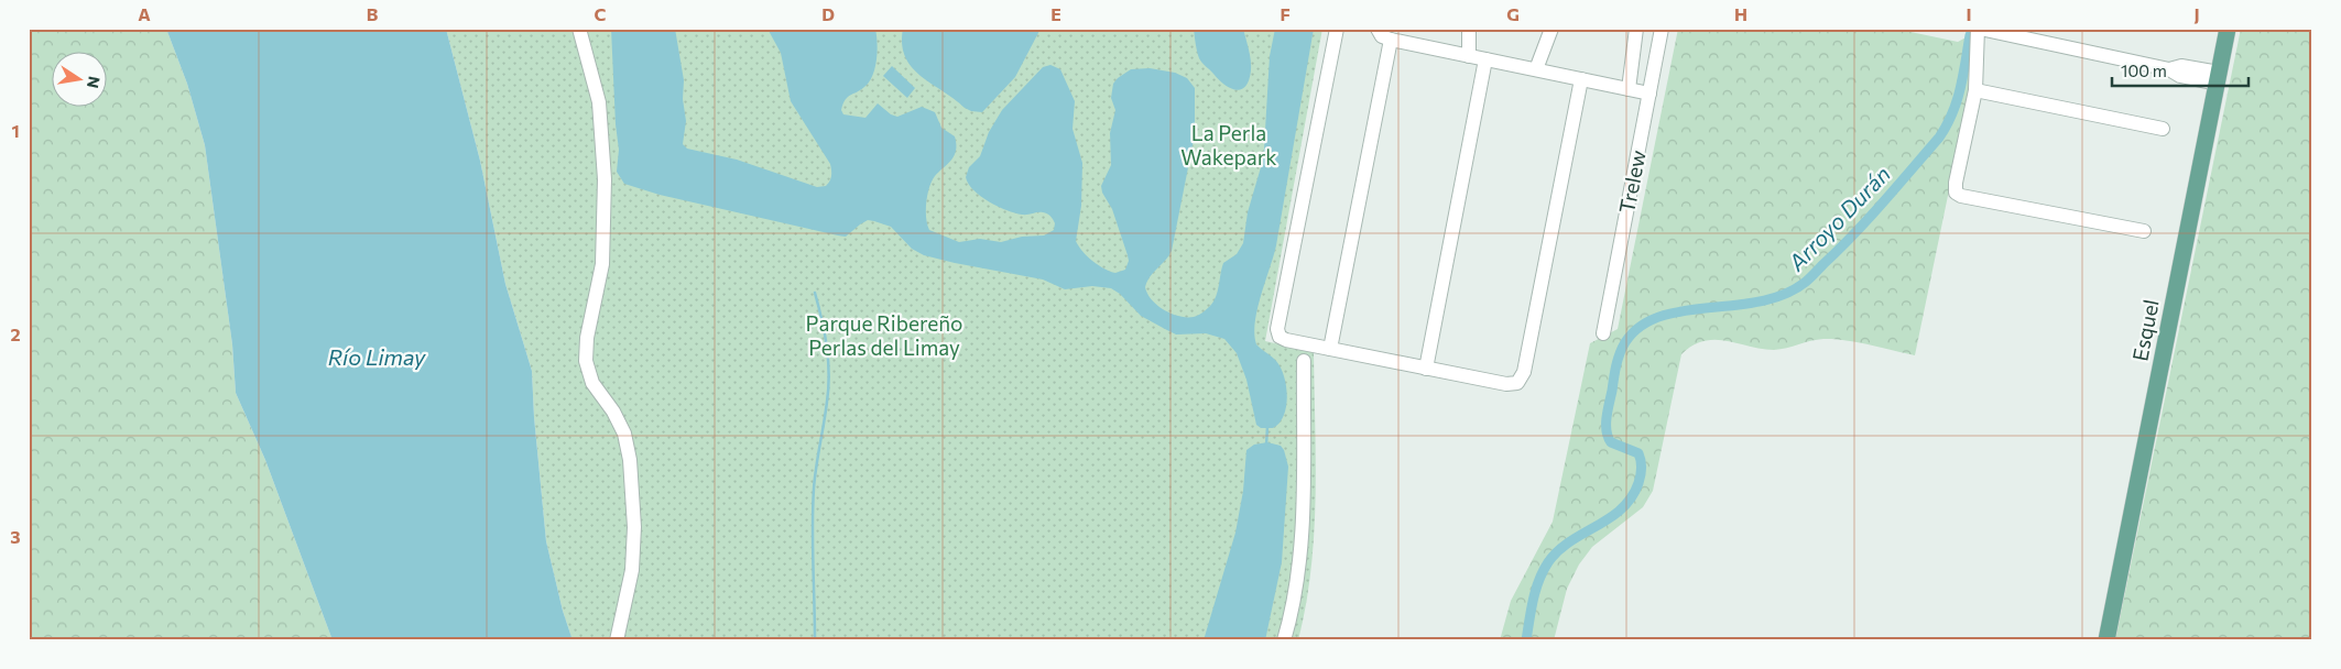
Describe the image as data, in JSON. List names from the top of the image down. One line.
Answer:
{"streets":{"main road":["Esquel"],"street":["Trelew"]},"water":["Arroyo Durán","Río Limay"],"parks":["La Perla Wakepark","Parque Ribereño Perlas del Limay"],"scale_bar":"100 m","north":"right","grid":{"columns":["A","B","C","D","E","F","G","H","I","J"],"rows":["1","2","3"]}}
